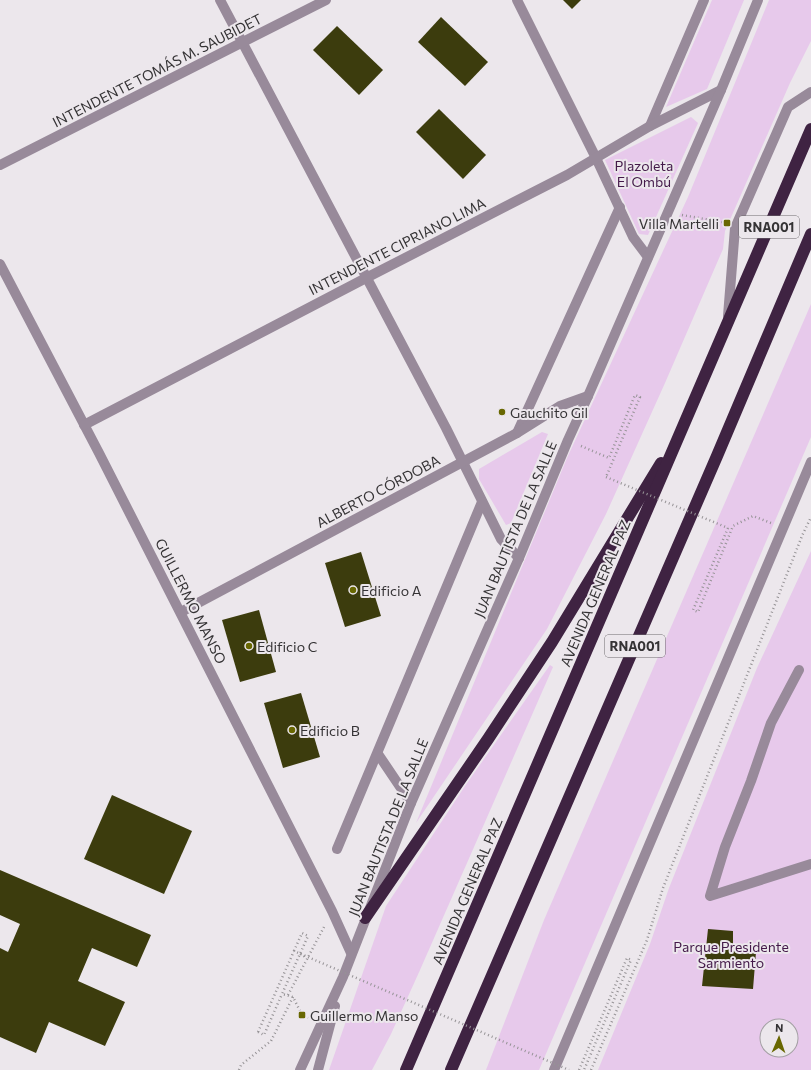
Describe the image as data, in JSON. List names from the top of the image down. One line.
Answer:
{"streets":{"highway":["RNA001","AVENIDA GENERAL PAZ"],"street":["INTENDENTE TOMÁS M. SAUBIDET","INTENDENTE CIPRIANO LIMA","ALBERTO CÓRDOBA","JUAN BAUTISTA DE LA SALLE","GUILLERMO MANSO"]},"crossings":[["INTENDENTE CIPRIANO LIMA","JUAN BAUTISTA DE LA SALLE"],["INTENDENTE CIPRIANO LIMA","GUILLERMO MANSO"],["ALBERTO CÓRDOBA","JUAN BAUTISTA DE LA SALLE"],["ALBERTO CÓRDOBA","GUILLERMO MANSO"],["JUAN BAUTISTA DE LA SALLE","GUILLERMO MANSO"]],"parks":["Plazoleta El Ombú","Parque Presidente Sarmiento"],"places":{"transit":["Villa Martelli","Guillermo Manso"],"other":["Gauchito Gil","Edificio A","Edificio C","Edificio B"]},"north":"top"}
